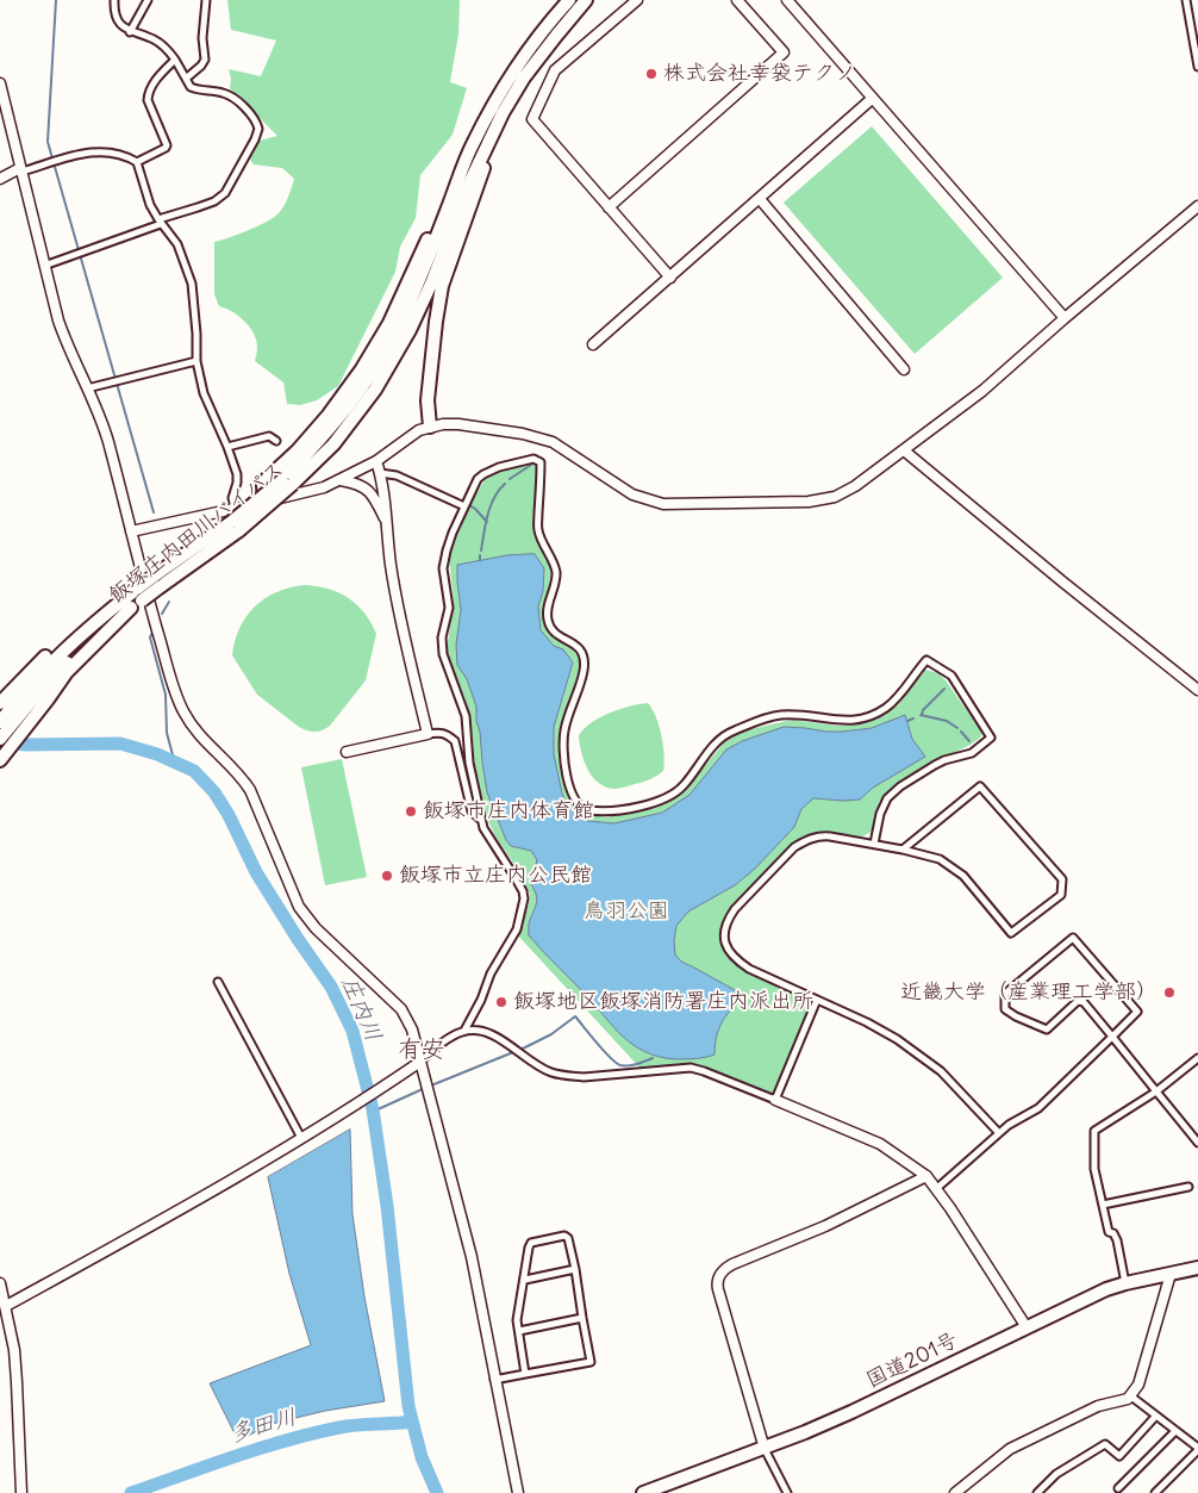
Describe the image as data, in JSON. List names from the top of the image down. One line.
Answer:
{"streets":{"highway":["飯塚庄内田川バイパス","国道201号"]},"districts":["有安"],"water":["庄内川","多田川"],"parks":["鳥羽公園"],"places":["株式会社幸袋テクノ","飯塚市庄内体育館","飯塚市立庄内公民館","近畿大学（産業理工学部）","飯塚地区飯塚消防署庄内派出所"]}
